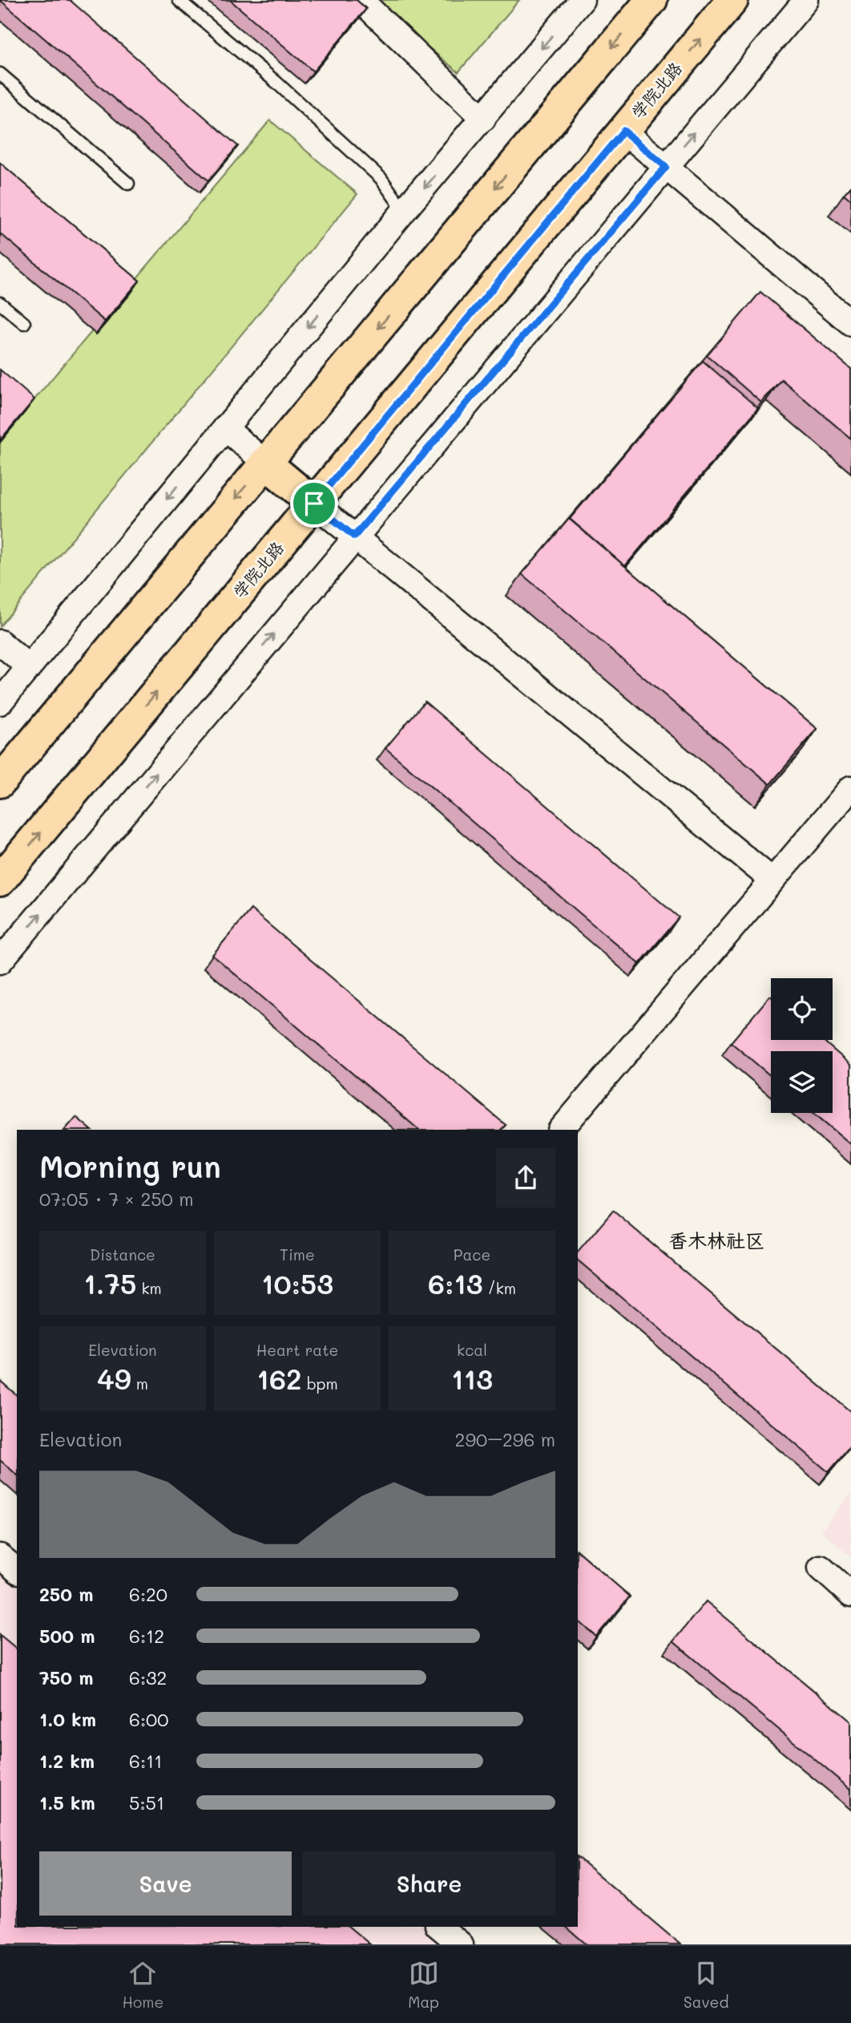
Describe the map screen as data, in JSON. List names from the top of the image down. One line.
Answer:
{"streets":{"main road":["学院北路"]},"districts":["香木林社区"],"page":{"heading":["Morning run","07:05 · 7 × 250 m"],"stats":[["Distance","1.75 km"],["Time","10:53"],["Pace","6:13 /km"],["Elevation","49 m"],["Heart rate","162 bpm"],["kcal","113"]],"chart":["Elevation","290–296 m"],"list":[{"name":"250 m","note":"6:20"},{"name":"500 m","note":"6:12"},{"name":"750 m","note":"6:32"},{"name":"1.0 km","note":"6:00"},{"name":"1.2 km","note":"6:11"},{"name":"1.5 km","note":"5:51"}],"buttons":["Save","Share"],"tabs":["Home","Map","Saved"]}}
